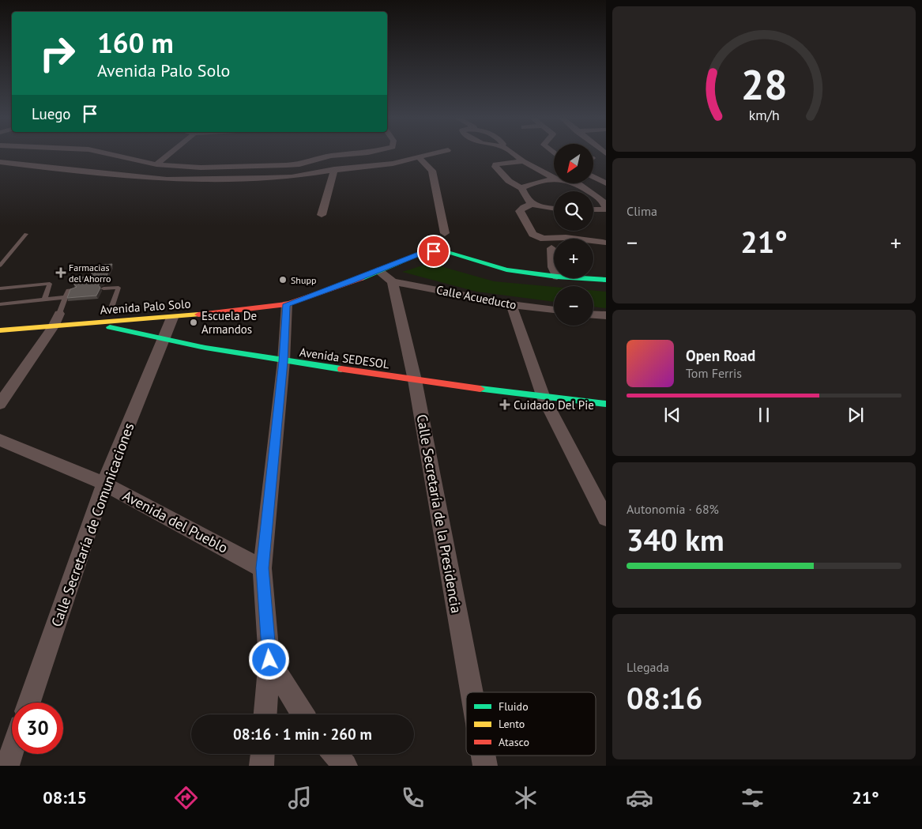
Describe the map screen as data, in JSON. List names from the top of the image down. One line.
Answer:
{"streets":{"main road":["Avenida Palo Solo","Avenida SEDESOL"],"street":["Calle Acueducto","Calle Secretaría de la Presidencia","Avenida del Pueblo","Calle Secretaría de Comunicaciones"]},"crossings":[["Calle Acueducto","Calle Secretaría de la Presidencia"],["Avenida Palo Solo","Avenida SEDESOL"],["Avenida Palo Solo","Calle Secretaría de Comunicaciones"],["Avenida SEDESOL","Calle Secretaría de la Presidencia"],["Avenida SEDESOL","Calle Secretaría de Comunicaciones"],["Avenida del Pueblo","Calle Secretaría de Comunicaciones"]],"places":{"health":["Farmacias del Ahorro","Cuidado Del Pie"],"other":["Shupp","Escuela De Armandos"]},"legend":["Fluido","Lento","Atasco"],"north":"bottom left","page":{"turn":["160 m","Avenida Palo Solo"],"then":"Luego","map_buttons":["+","−"],"tile":["Clima",["Autonomía · 68%","340 km"],["Llegada","08:16"]],"heat":["−","21°","+"],"song":["Open Road","Tom Ferris"],"limit":"30","trip":"08:16 · 1 min · 260 m","tabs":["08:15","21°"],"gauge":["28","km/h"]}}
